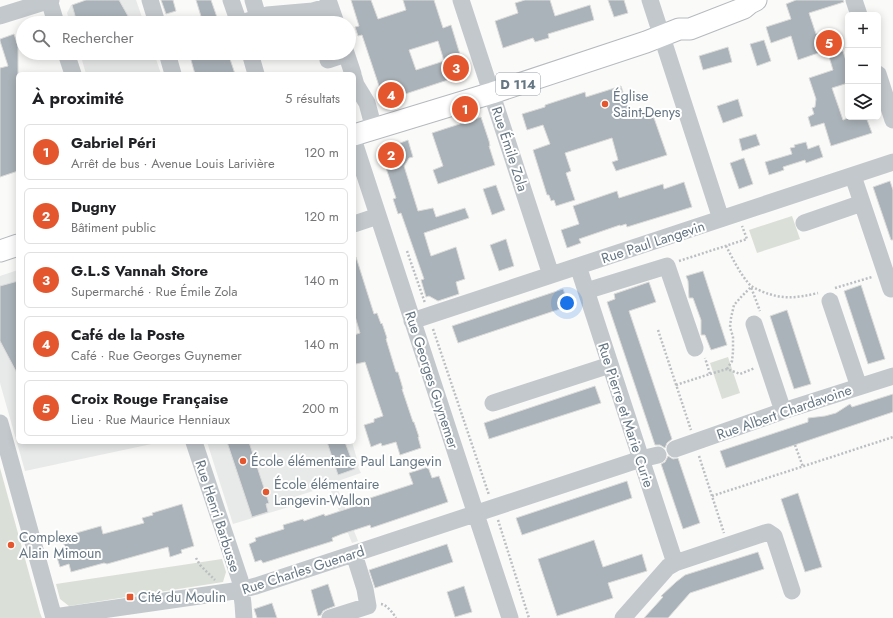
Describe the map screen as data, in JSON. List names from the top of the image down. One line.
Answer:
{"streets":{"main road":["D 114"],"street":["Rue Émile Zola","Rue Paul Langevin","Rue Georges Guynemer","Rue Albert Chardavoine","Rue Pierre et Marie Curie","Rue Henri Barbusse","Rue Charles Guenard"]},"crossings":[["D 114","Rue Émile Zola"],["Rue Émile Zola","Rue Paul Langevin"],["Rue Paul Langevin","Rue Georges Guynemer"],["Rue Paul Langevin","Rue Pierre et Marie Curie"],["Rue Georges Guynemer","Rue Charles Guenard"],["Rue Henri Barbusse","Rue Charles Guenard"]],"places":{"other":["Église Saint-Denys","École élémentaire Paul Langevin","École élémentaire Langevin-Wallon","Complexe Alain Mimoun"],"transit":["Cité du Moulin"]},"page":{"map_buttons":["+","−"],"search":"Rechercher","pins":["5","3","4","1","2"],"heading":["À proximité","5 résultats"],"list":[{"mark":"1","name":"Gabriel Péri","note":"Arrêt de bus · Avenue Louis Larivière","value":"120 m"},{"mark":"2","name":"Dugny","note":"Bâtiment public","value":"120 m"},{"mark":"3","name":"G.L.S Vannah Store","note":"Supermarché · Rue Émile Zola","value":"140 m"},{"mark":"4","name":"Café de la Poste","note":"Café · Rue Georges Guynemer","value":"140 m"},{"mark":"5","name":"Croix Rouge Française","note":"Lieu · Rue Maurice Henniaux","value":"200 m"}]}}
